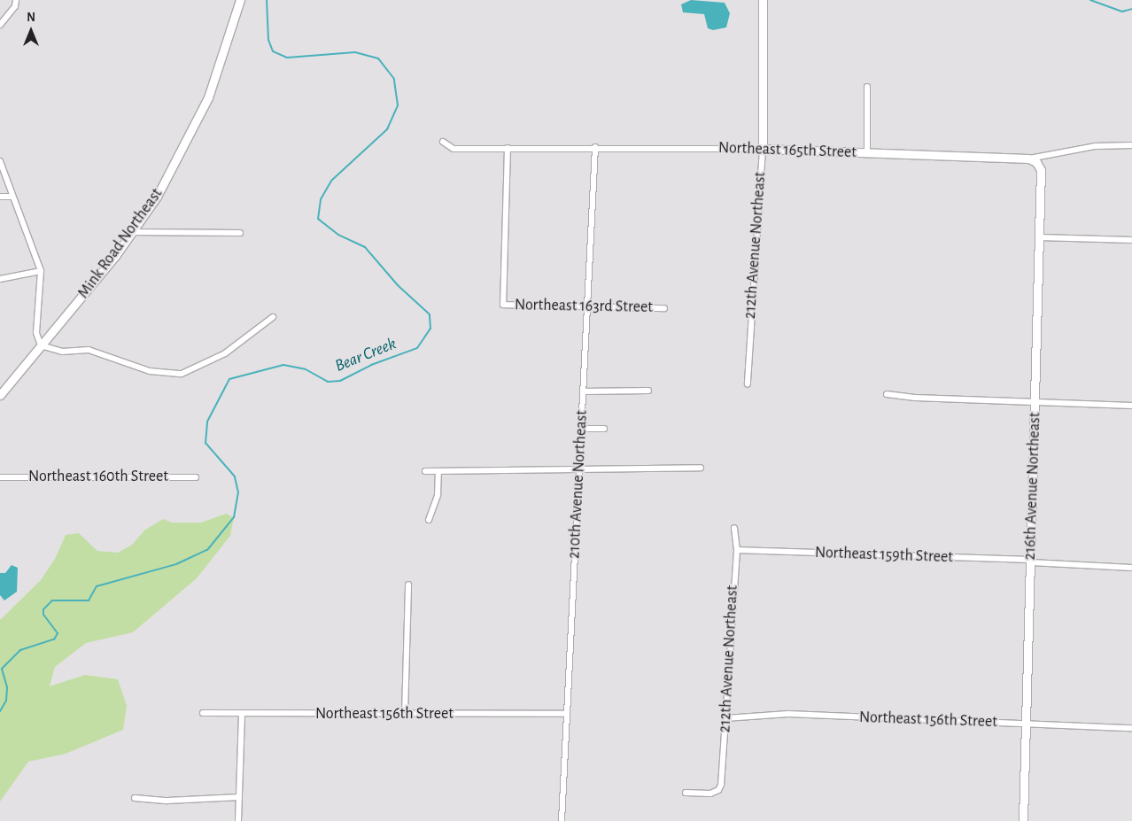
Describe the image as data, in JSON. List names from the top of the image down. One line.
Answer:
{"streets":{"street":["Northeast 165th Street","Mink Road Northeast","212th Avenue Northeast","Northeast 163rd Street","Northeast 160th Street","210th Avenue Northeast","216th Avenue Northeast","Northeast 159th Street","Northeast 156th Street"]},"crossings":[["Northeast 165th Street","212th Avenue Northeast"],["Northeast 165th Street","Northeast 163rd Street"],["Northeast 165th Street","210th Avenue Northeast"],["Northeast 165th Street","216th Avenue Northeast"],["212th Avenue Northeast","Northeast 159th Street"],["212th Avenue Northeast","Northeast 156th Street"],["Northeast 163rd Street","210th Avenue Northeast"],["210th Avenue Northeast","Northeast 156th Street"],["216th Avenue Northeast","Northeast 159th Street"],["216th Avenue Northeast","Northeast 156th Street"]],"water":["Bear Creek"],"north":"top"}
